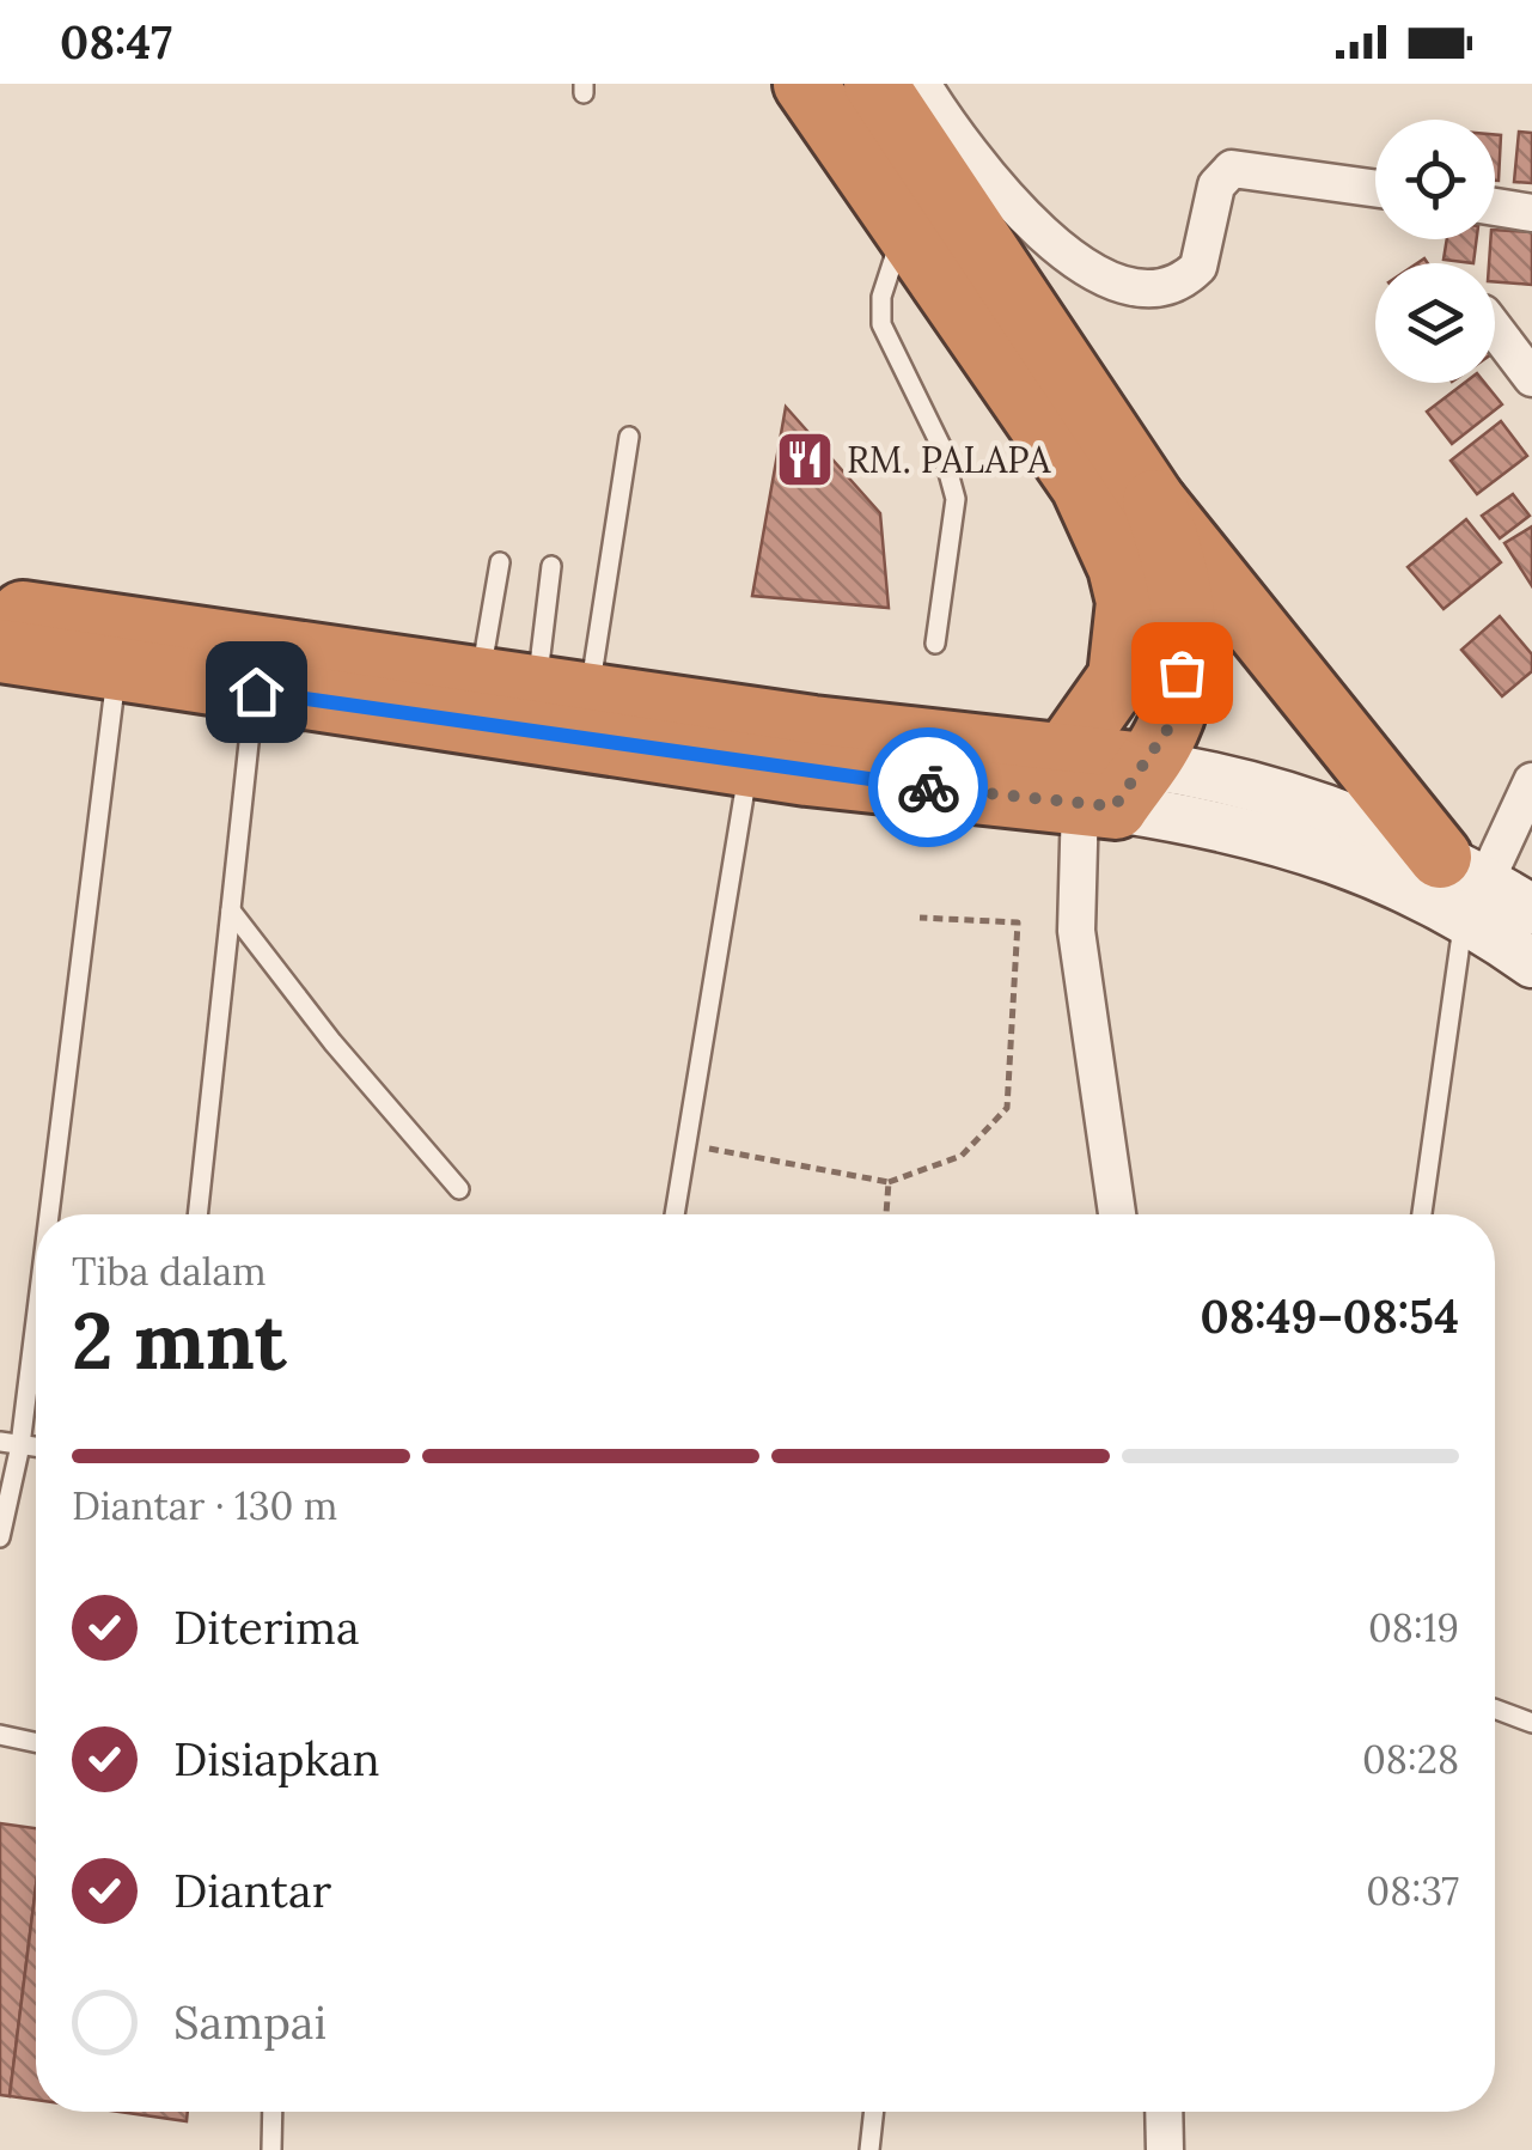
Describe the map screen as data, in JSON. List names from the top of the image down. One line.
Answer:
{"places":{"restaurant":["RM. PALAPA"]},"page":{"status":"08:47","heading":["2 mnt","Tiba dalam","08:49–08:54"],"bar":"Diantar · 130 m","list":[["Diterima","08:19"],["Disiapkan","08:28"],["Diantar","08:37"],"Sampai"]}}
